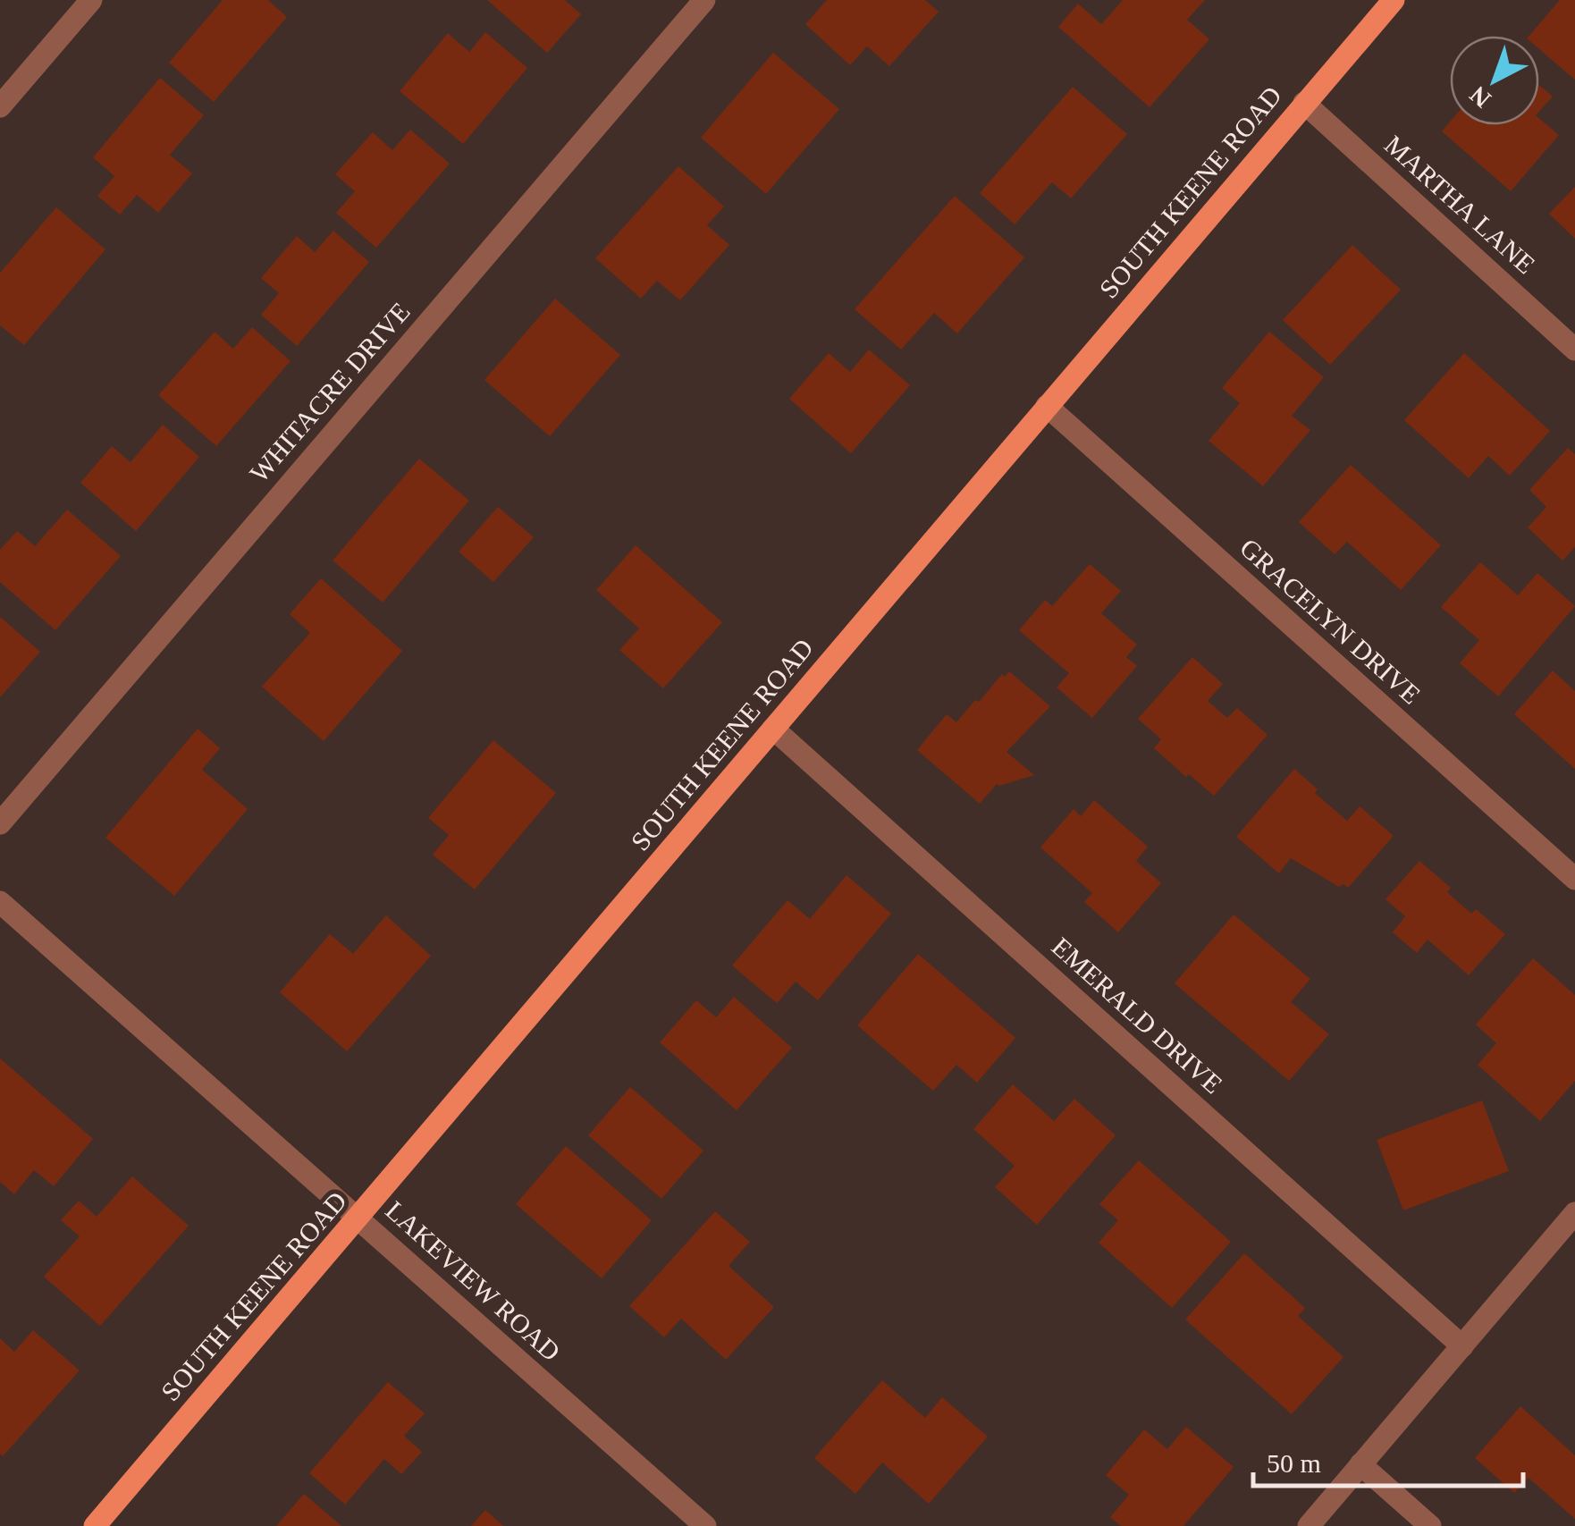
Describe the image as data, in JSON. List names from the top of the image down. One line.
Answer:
{"streets":{"main road":["SOUTH KEENE ROAD"],"street":["MARTHA LANE","WHITACRE DRIVE","GRACELYN DRIVE","EMERALD DRIVE","LAKEVIEW ROAD"]},"crossings":[["SOUTH KEENE ROAD","MARTHA LANE"],["SOUTH KEENE ROAD","GRACELYN DRIVE"],["SOUTH KEENE ROAD","EMERALD DRIVE"],["SOUTH KEENE ROAD","LAKEVIEW ROAD"]],"scale_bar":"50 m","north":"bottom left"}
